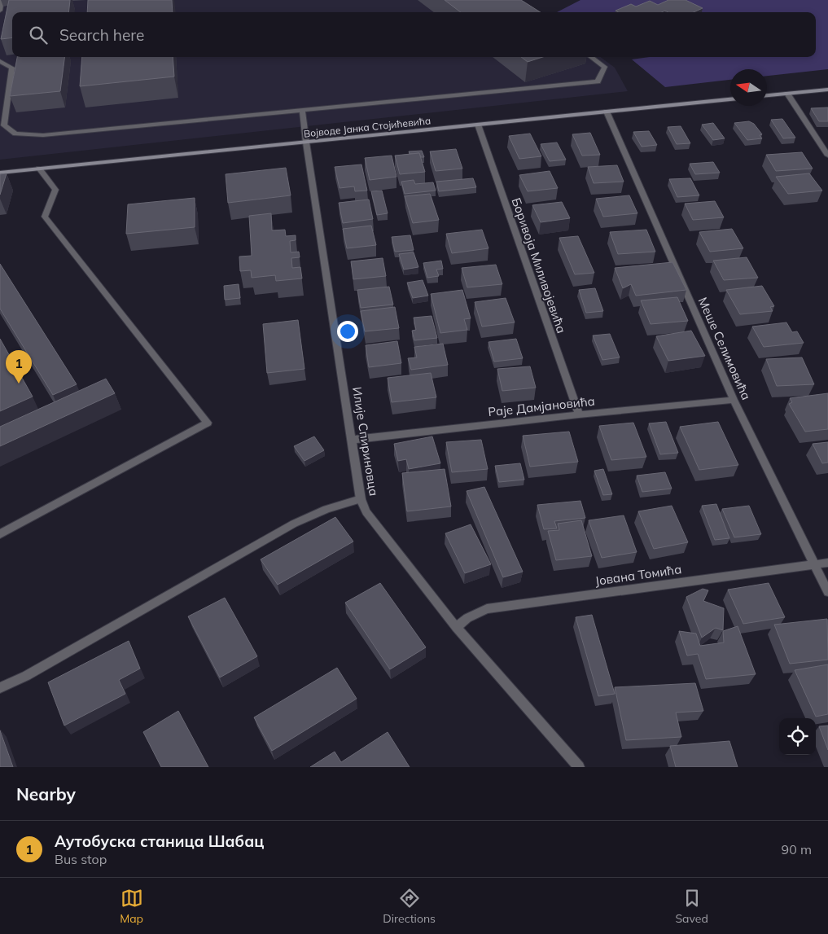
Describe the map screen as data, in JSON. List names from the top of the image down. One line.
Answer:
{"streets":{"street":["Војводе Јанка Стојићевића","Боривоја Миливојевића","Меше Селимовића","Раје Дамјановића","Илије Спириновца","Јована Томића"]},"crossings":[["Војводе Јанка Стојићевића","Боривоја Миливојевића"],["Војводе Јанка Стојићевића","Меше Селимовића"],["Војводе Јанка Стојићевића","Илије Спириновца"],["Боривоја Миливојевића","Раје Дамјановића"],["Меше Селимовића","Раје Дамјановића"],["Меше Селимовића","Јована Томића"],["Раје Дамјановића","Илије Спириновца"],["Илије Спириновца","Јована Томића"]],"north":"left","page":{"search":"Search here","pins":"1","heading":"Nearby","list":[{"mark":"1","name":"Аутобуска станица Шабац","note":"Bus stop","value":"90 m"}],"nav":["Map","Directions","Saved"]}}
